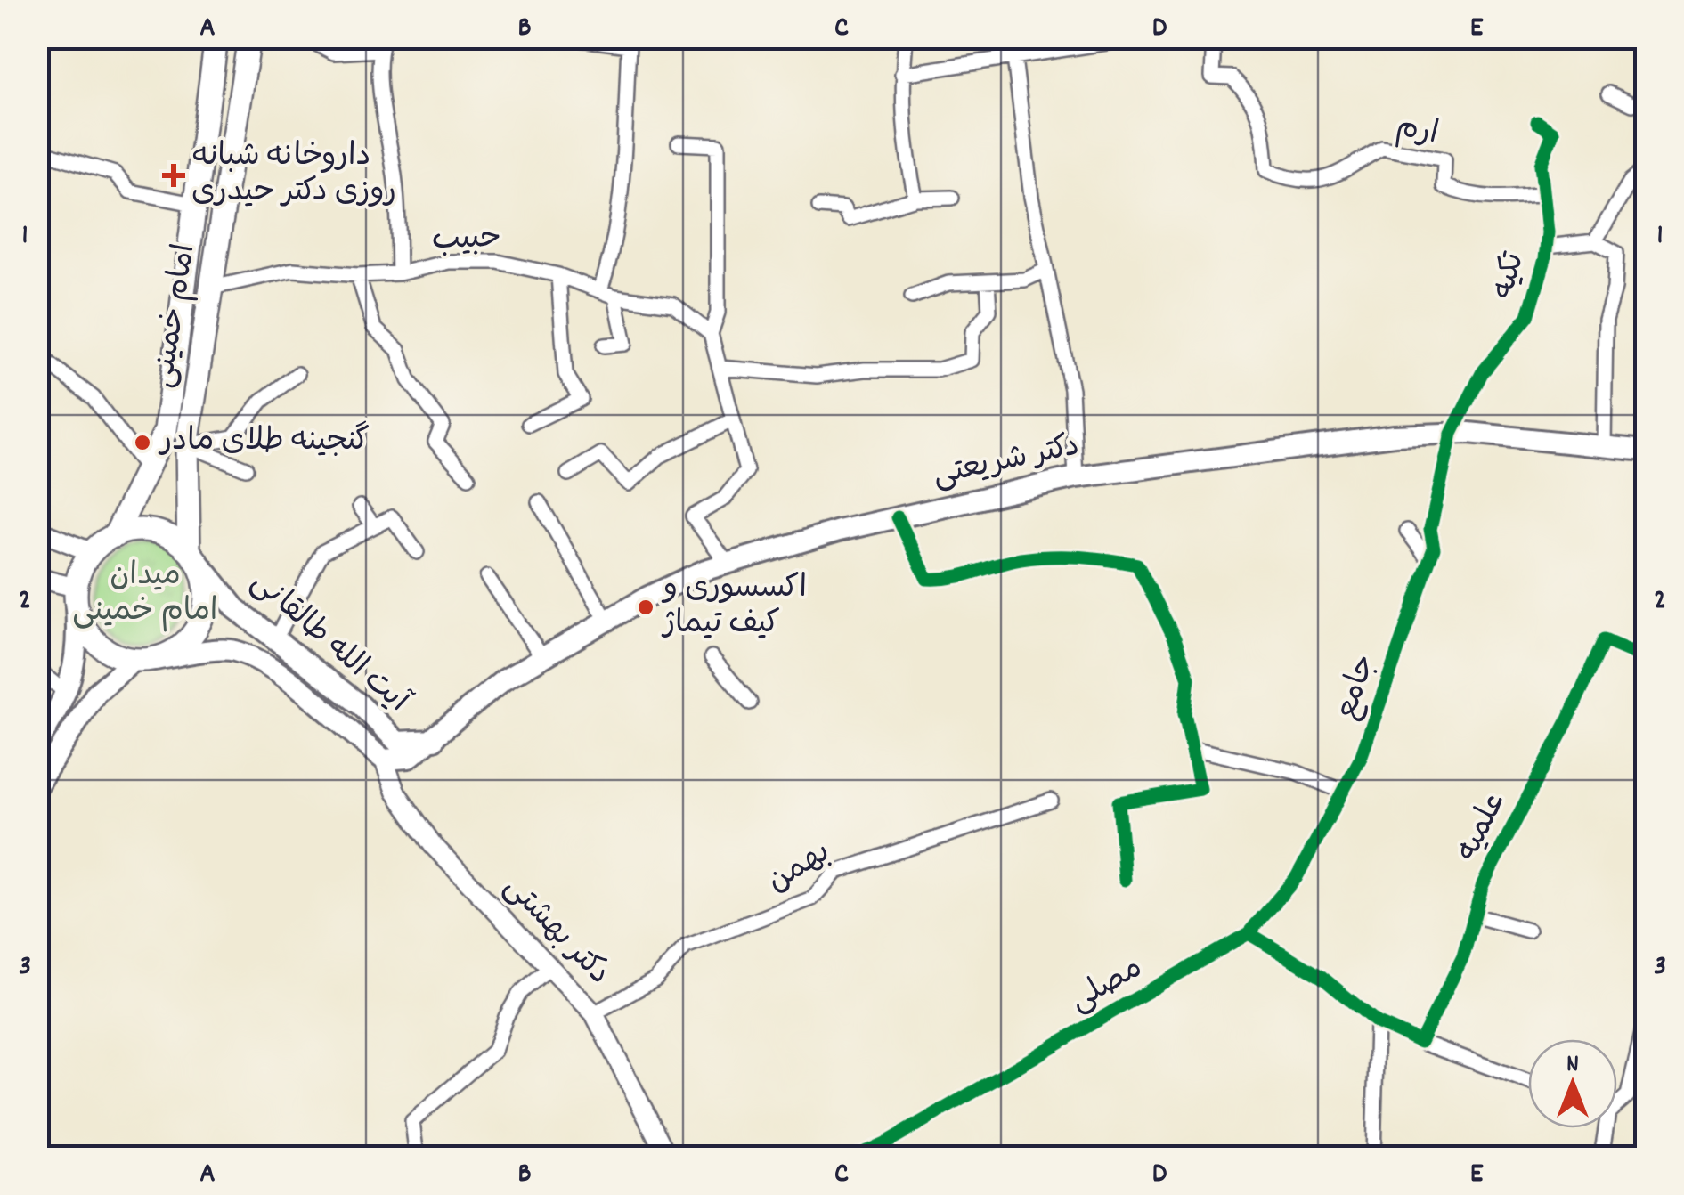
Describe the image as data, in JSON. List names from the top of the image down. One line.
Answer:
{"streets":{"main road":["امام خمینی","دکتر شریعتی","آیت الله طالقانی"],"street":["ارم","حبیب","تکیه","جامع","علمیه","بهمن","دکتر بهشتی","مصلی"]},"crossings":[["ارم","تکیه"],["حبیب","امام خمینی"],["تکیه","دکتر شریعتی"],["تکیه","جامع"],["امام خمینی","آیت الله طالقانی"],["دکتر شریعتی","آیت الله طالقانی"],["دکتر شریعتی","جامع"],["آیت الله طالقانی","دکتر بهشتی"],["جامع","مصلی"],["بهمن","دکتر بهشتی"]],"parks":["میدان امام خمینی"],"places":{"health":["داروخانه شبانه روزی دکتر حیدری"],"other":["گنجینه طلای مادر","اکسسوری و کیف تیماژ"]},"north":"top","grid":{"columns":["A","B","C","D","E"],"rows":["1","2","3"]}}
